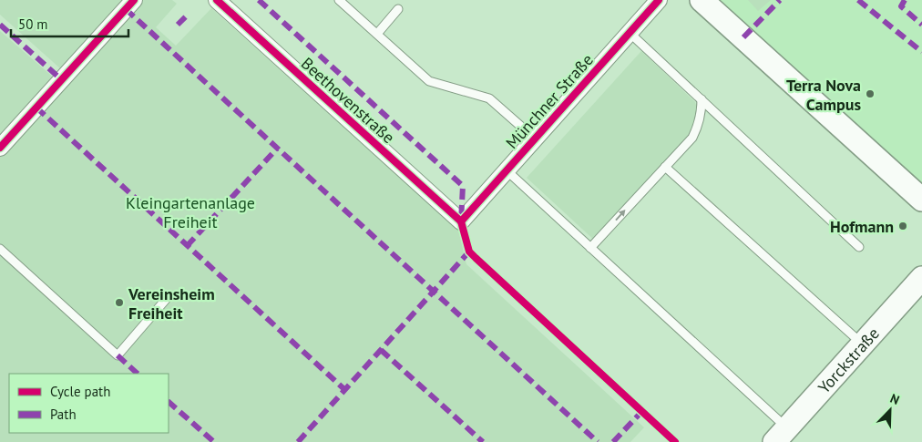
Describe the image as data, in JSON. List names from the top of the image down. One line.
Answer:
{"streets":{"main road":["Yorckstraße"],"street":["Beethovenstraße","Münchner Straße"]},"crossings":[["Beethovenstraße","Münchner Straße"]],"parks":["Kleingartenanlage Freiheit"],"places":["Terra Nova Campus","Hofmann","Vereinsheim Freiheit"],"legend":["Cycle path","Path"],"scale_bar":"50 m","north":"top right"}
